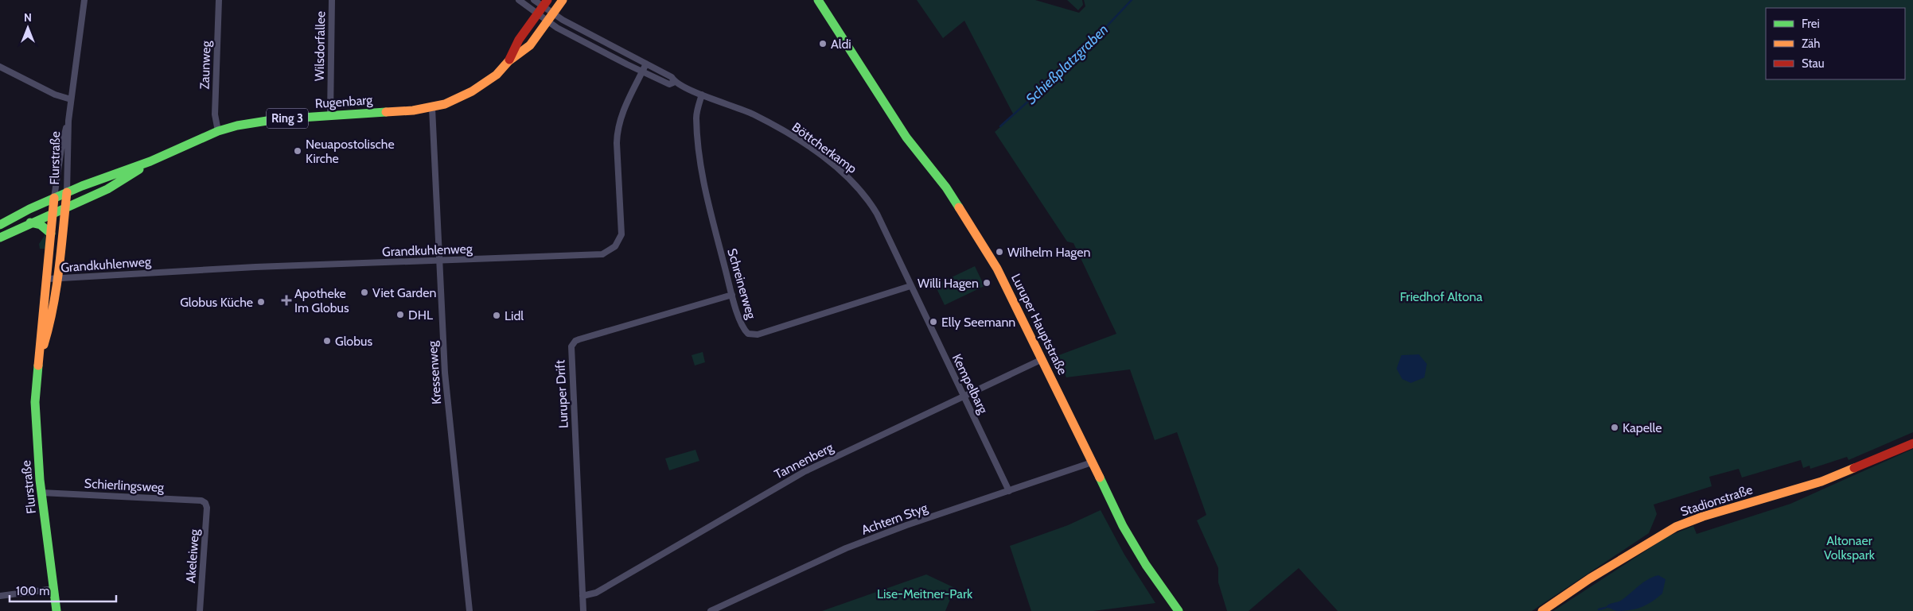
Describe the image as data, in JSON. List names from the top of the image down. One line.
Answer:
{"streets":{"main road":["Rugenbarg","Ring 3","Flurstraße","Luruper Hauptstraße","Stadionstraße"],"street":["Wilsdorfallee","Zaunweg","Böttcherkamp","Grandkuhlenweg","Schreinerweg","Kressenweg","Kempelbarg","Luruper Drift","Tannenberg","Schierlingsweg","Achtern Styg","Akeleiweg"]},"crossings":[["Wilsdorfallee","Rugenbarg"],["Zaunweg","Rugenbarg"],["Rugenbarg","Böttcherkamp"],["Rugenbarg","Flurstraße"],["Rugenbarg","Kressenweg"],["Böttcherkamp","Grandkuhlenweg"],["Böttcherkamp","Schreinerweg"],["Böttcherkamp","Kempelbarg"],["Flurstraße","Grandkuhlenweg"],["Flurstraße","Schierlingsweg"],["Grandkuhlenweg","Kressenweg"],["Schreinerweg","Kempelbarg"],["Schreinerweg","Luruper Drift"],["Luruper Hauptstraße","Tannenberg"],["Luruper Hauptstraße","Achtern Styg"],["Kempelbarg","Tannenberg"],["Kempelbarg","Achtern Styg"],["Luruper Drift","Tannenberg"],["Schierlingsweg","Akeleiweg"]],"water":["Schießplatzgraben"],"parks":["Friedhof Altona","Altonaer Volkspark","Lise-Meitner-Park"],"places":{"other":["Aldi","Neuapostolische Kirche","Wilhelm Hagen","Willi Hagen","Viet Garden","Globus Küche","DHL","Lidl","Elly Seemann","Globus","Kapelle"],"health":["Apotheke Im Globus"]},"legend":["Frei","Zäh","Stau"],"scale_bar":"100 m","north":"top"}
